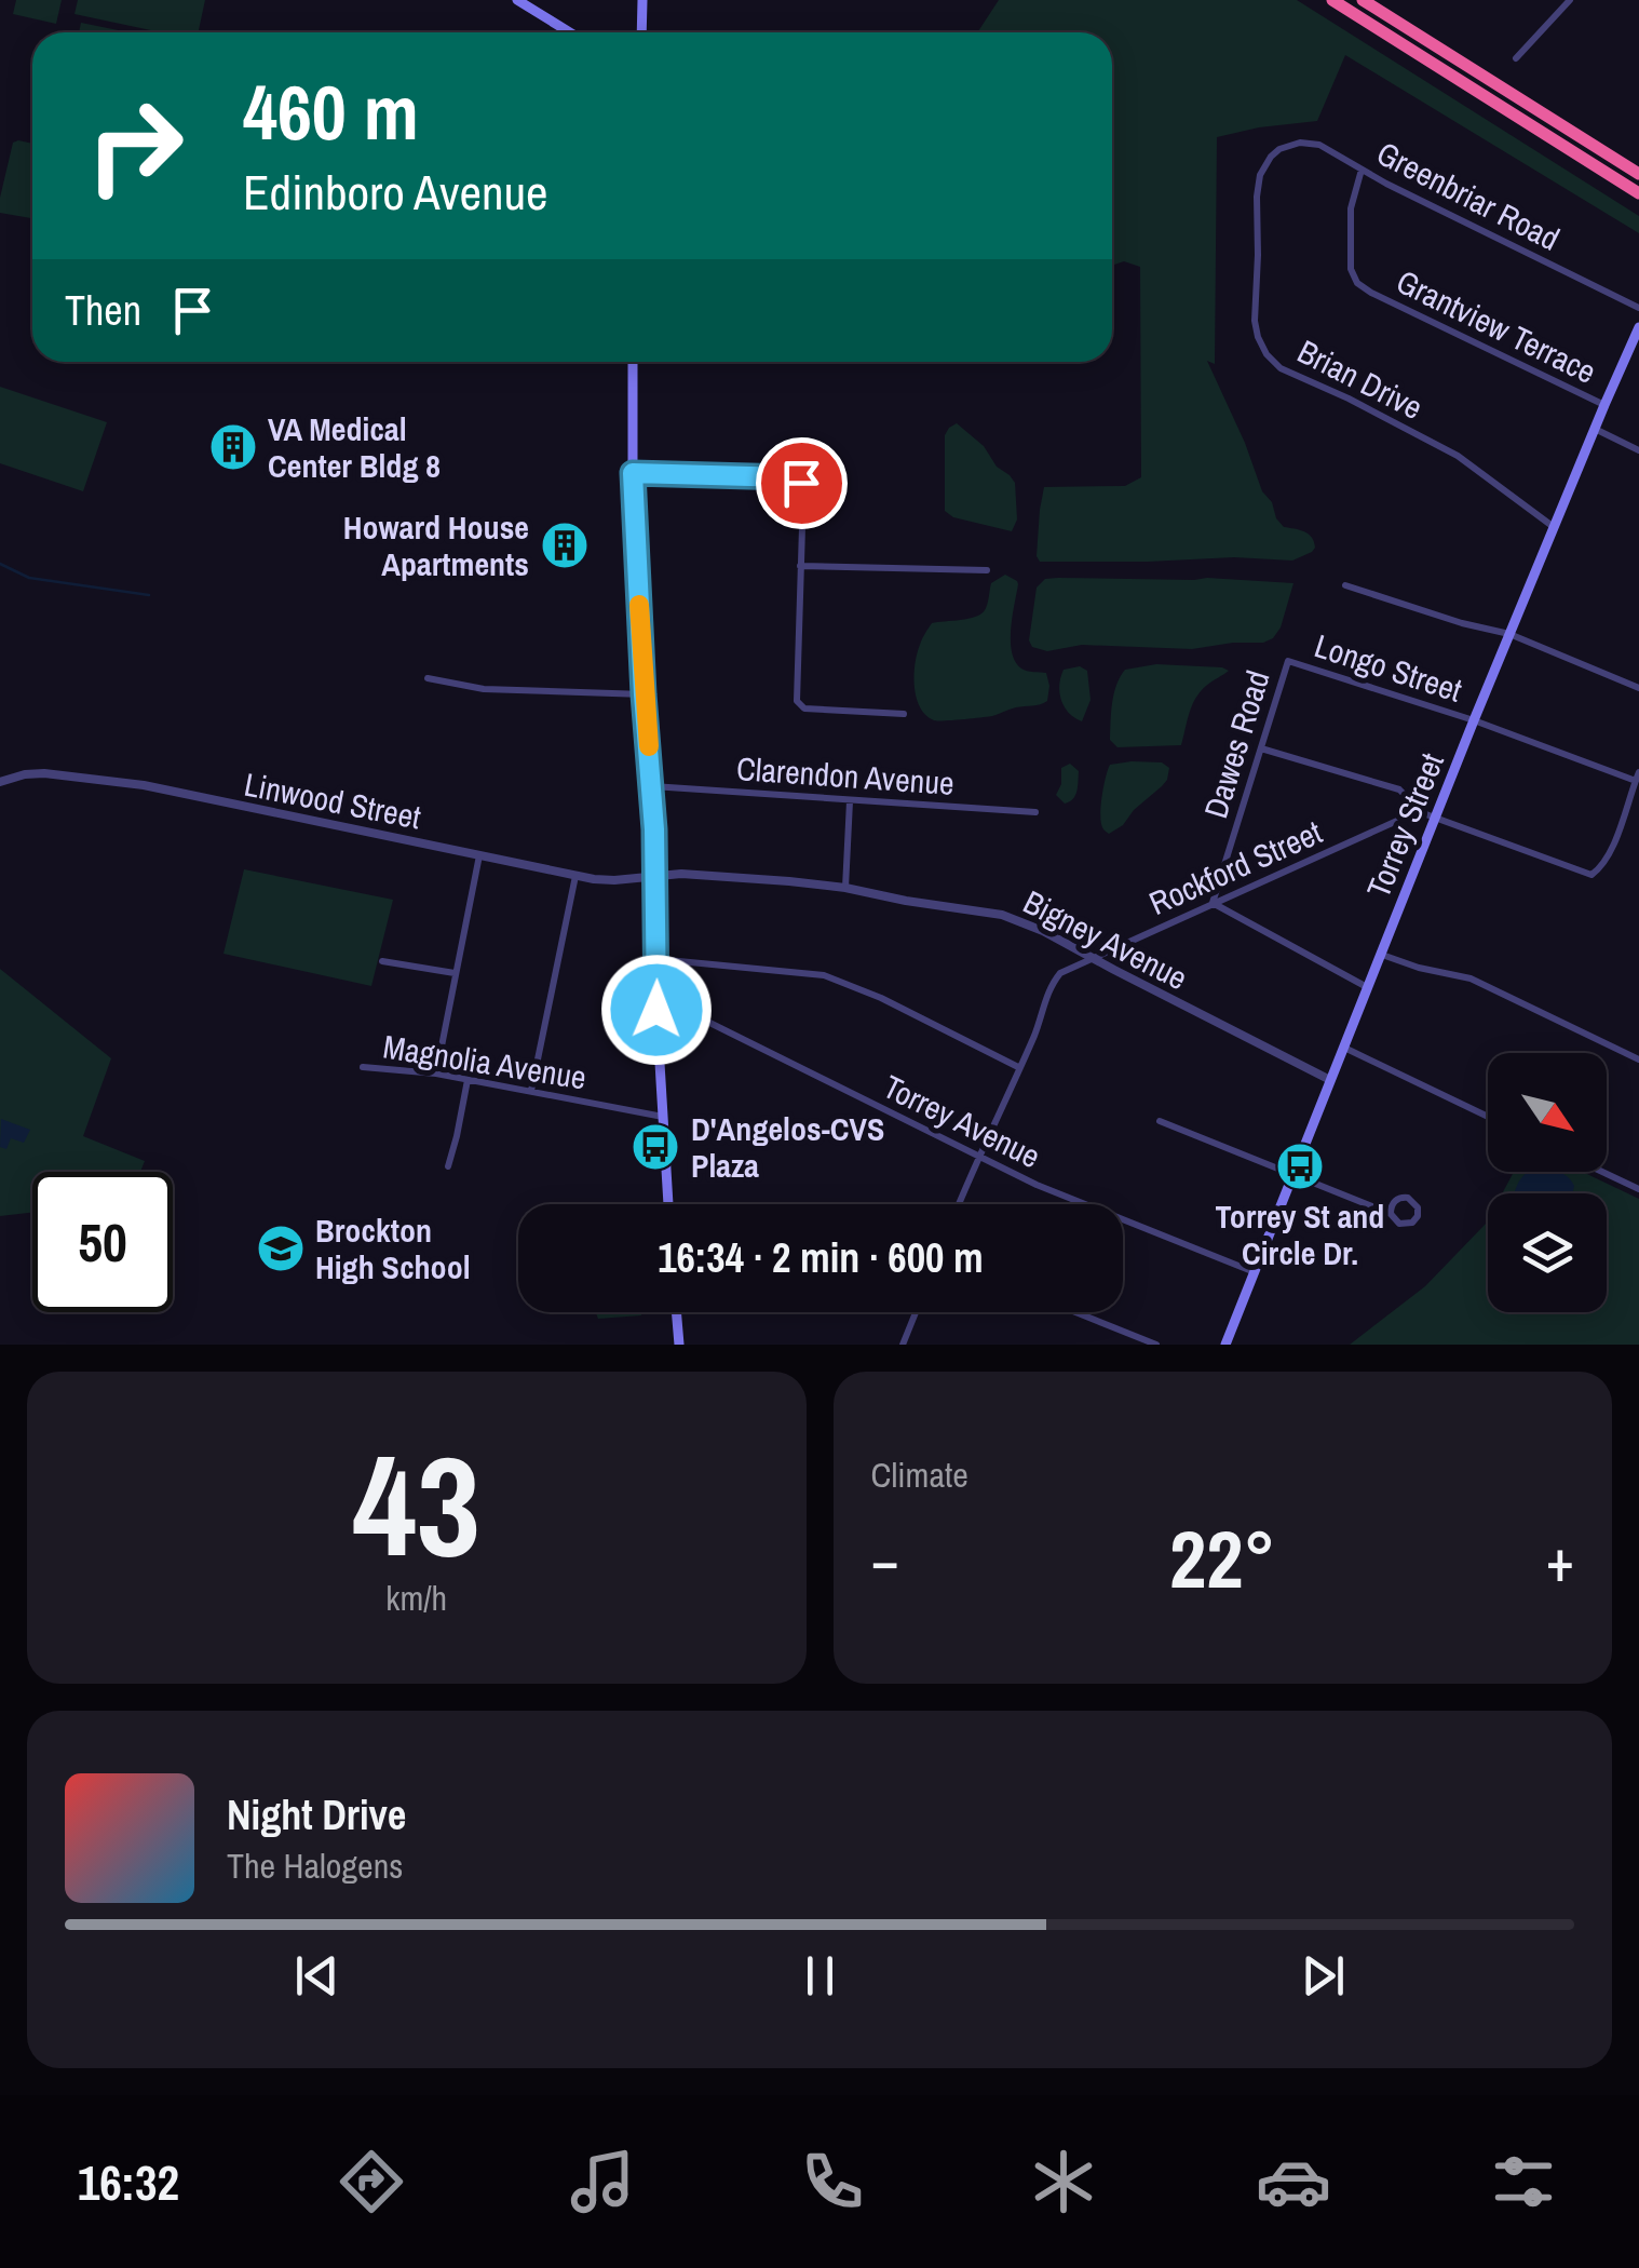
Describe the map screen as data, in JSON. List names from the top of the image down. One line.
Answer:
{"streets":{"main road":["Torrey Street"],"street":["Greenbriar Road","Grantview Terrace","Brian Drive","Longo Street","Dawes Road","Clarendon Avenue","Linwood Street","Rockford Street","Bigney Avenue","Magnolia Avenue","Torrey Avenue"]},"crossings":[["Greenbriar Road","Grantview Terrace"],["Greenbriar Road","Brian Drive"],["Grantview Terrace","Torrey Street"],["Brian Drive","Torrey Street"],["Longo Street","Dawes Road"],["Longo Street","Torrey Street"],["Longo Street","Rockford Street"],["Dawes Road","Rockford Street"],["Linwood Street","Bigney Avenue"],["Torrey Street","Rockford Street"],["Torrey Street","Bigney Avenue"],["Torrey Street","Torrey Avenue"],["Rockford Street","Bigney Avenue"],["Rockford Street","Torrey Avenue"]],"places":{"building":["VA Medical Center Bldg 8","Howard House Apartments"],"bus stop":["D'Angelos-CVS Plaza","Torrey St and Circle Dr."],"school or university":["Brockton High School"]},"north":"bottom right","page":{"turn":["460 m","Edinboro Avenue"],"then":"Then","limit":"50","trip":"16:34 · 2 min · 600 m","tile":[["43","km/h"],"Climate"],"heat":["−","22°","+"],"song":["Night Drive","The Halogens"],"tabs":"16:32"}}
